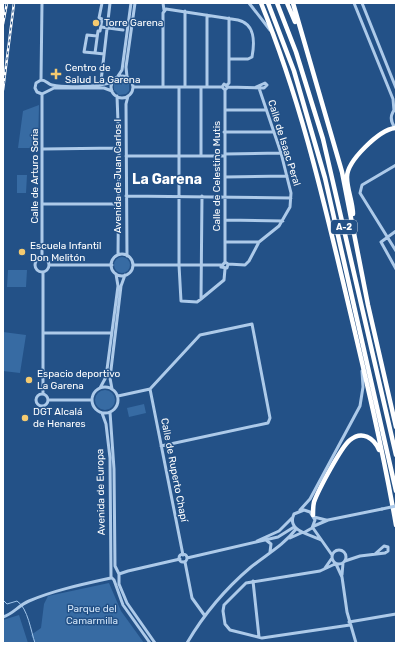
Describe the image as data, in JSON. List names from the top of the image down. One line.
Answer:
{"streets":{"highway":["A-2"],"street":["Calle de Isaac Peral","Calle de Arturo Soria","Avenida de Juan Carlos I","Calle de Celestino Mutis","Calle de Ruperto Chapí","Avenida de Europa"]},"districts":["La Garena"],"parks":["Parque del Camarmilla"],"places":{"other":["Torre Garena","Escuela Infantil Don Melitón","Espacio deportivo La Garena","DGT Alcalá de Henares"],"health":["Centro de Salud La Garena"]}}
